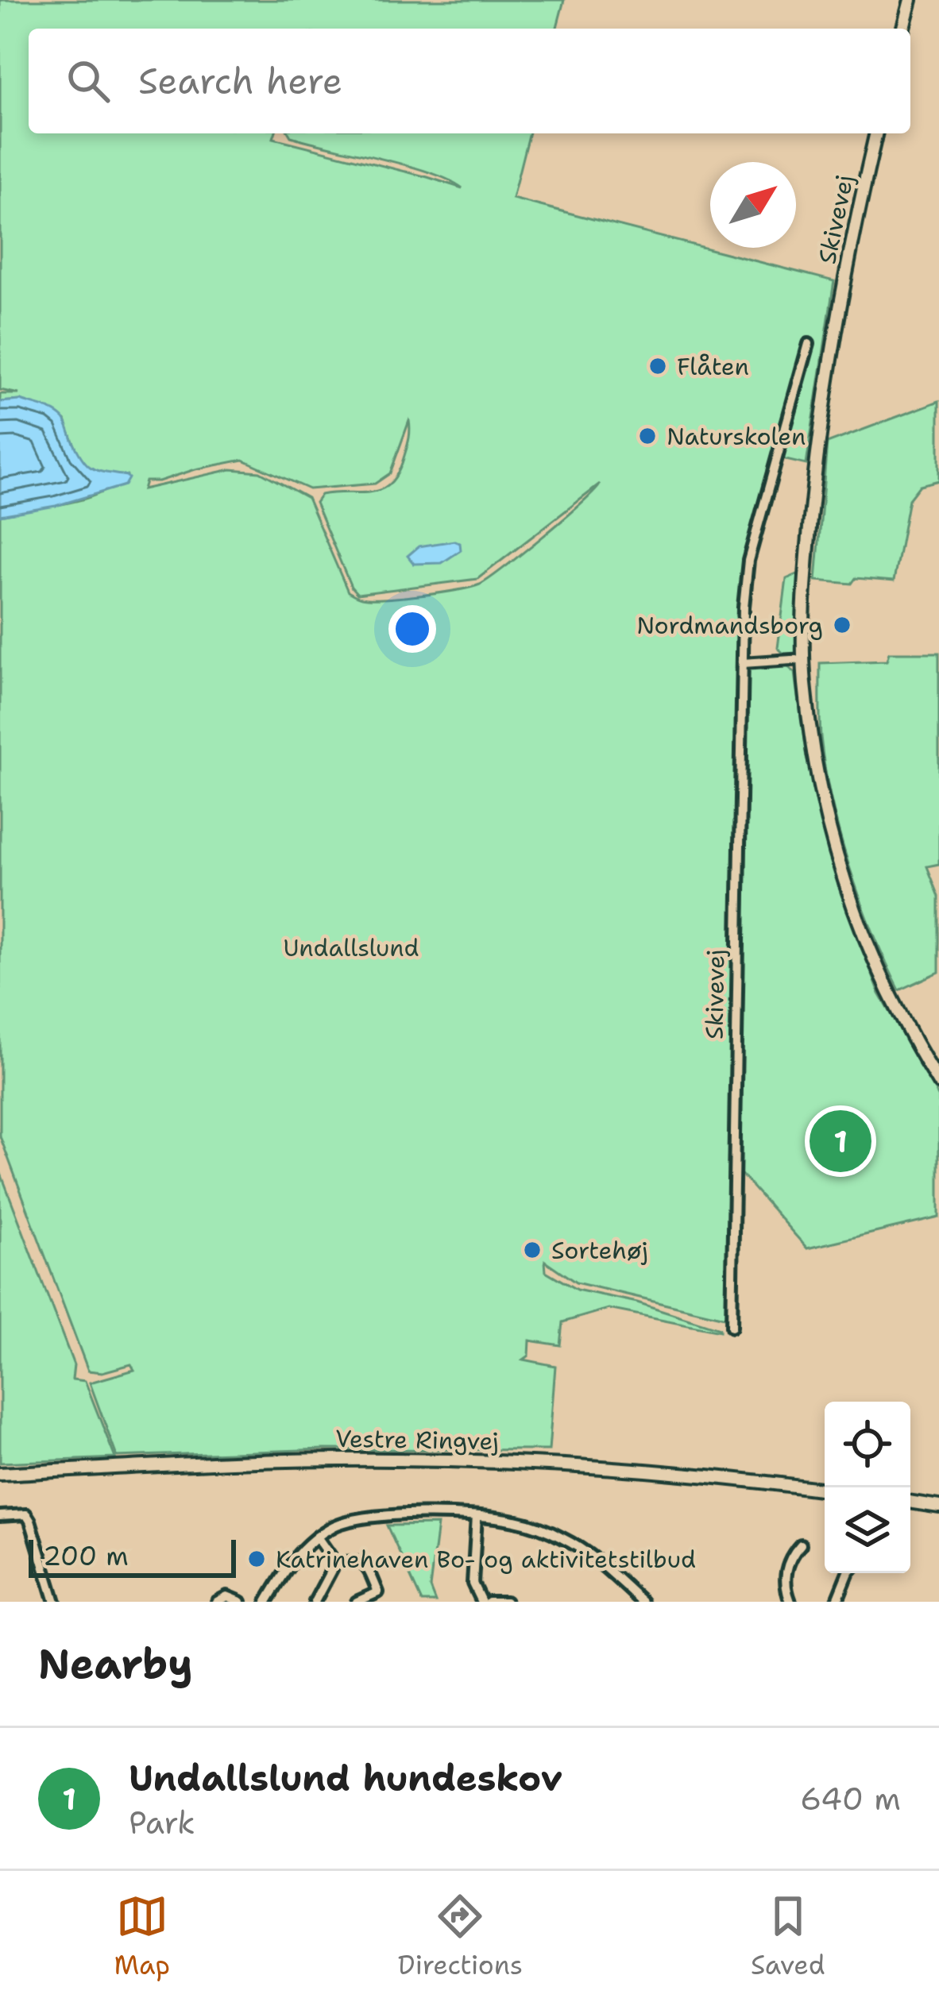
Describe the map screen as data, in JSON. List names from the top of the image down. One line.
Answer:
{"streets":{"main road":["Skivevej","Vestre Ringvej"]},"parks":["Undallslund"],"places":["Flåten","Naturskolen","Nordmandsborg","Sortehøj","Katrinehaven Bo- og aktivitetstilbud"],"scale_bar":"200 m","north":"top right","page":{"search":"Search here","pins":"1","scale":"200 m","heading":"Nearby","list":[{"mark":"1","name":"Undallslund hundeskov","note":"Park","value":"640 m"}],"nav":["Map","Directions","Saved"]}}
